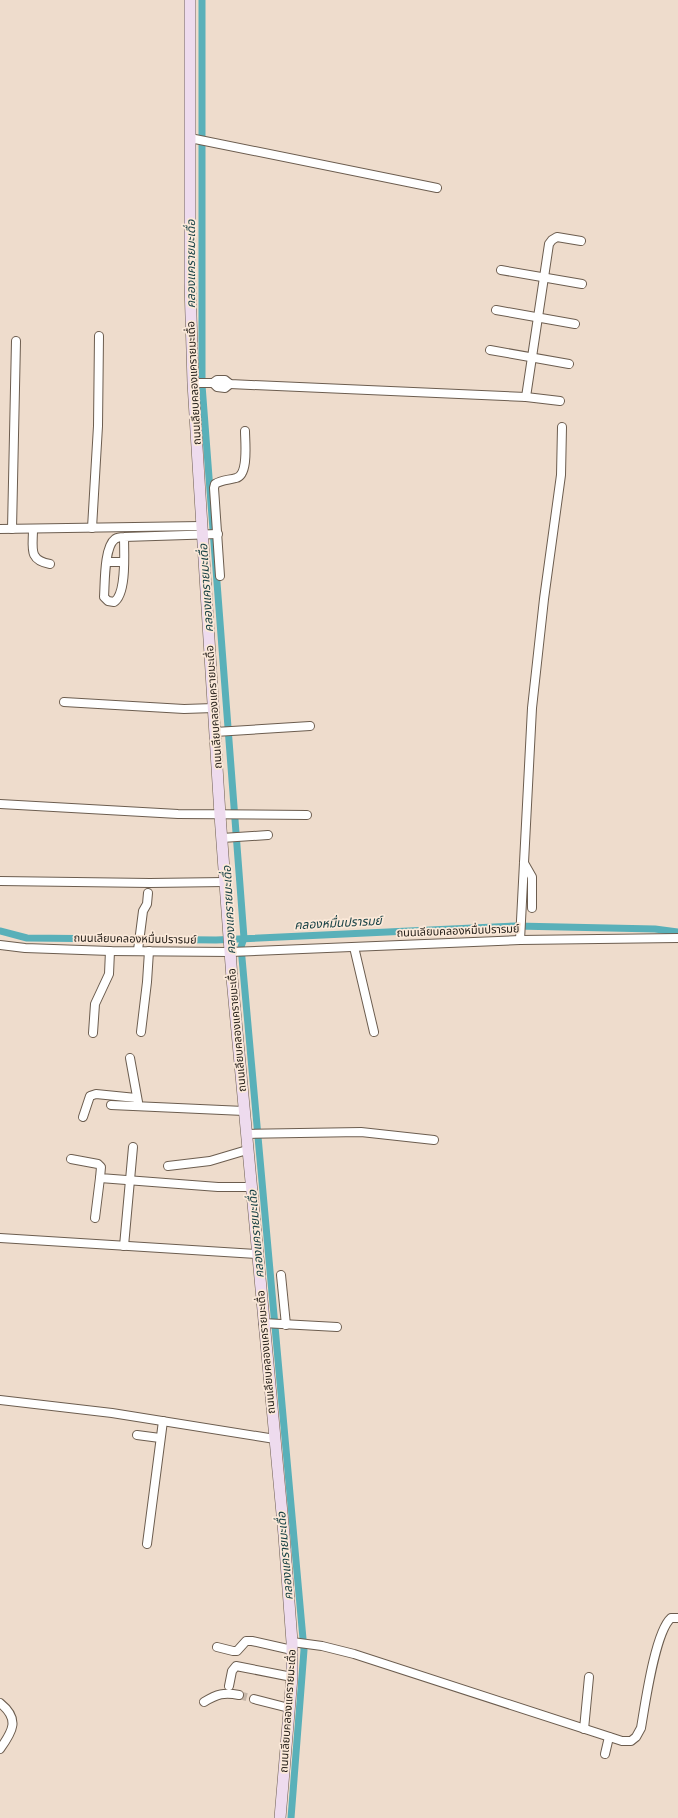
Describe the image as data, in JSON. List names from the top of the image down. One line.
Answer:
{"streets":{"street":["ถนนเลียบคลองแครายมะเดื่อ","ถนนเลียบคลองหมื่นปรารมย์"]},"crossings":[["ถนนเลียบคลองแครายมะเดื่อ","ถนนเลียบคลองหมื่นปรารมย์"]],"water":["คลองแครายมะเดื่อ","คลองหมื่นปรารมย์"]}
